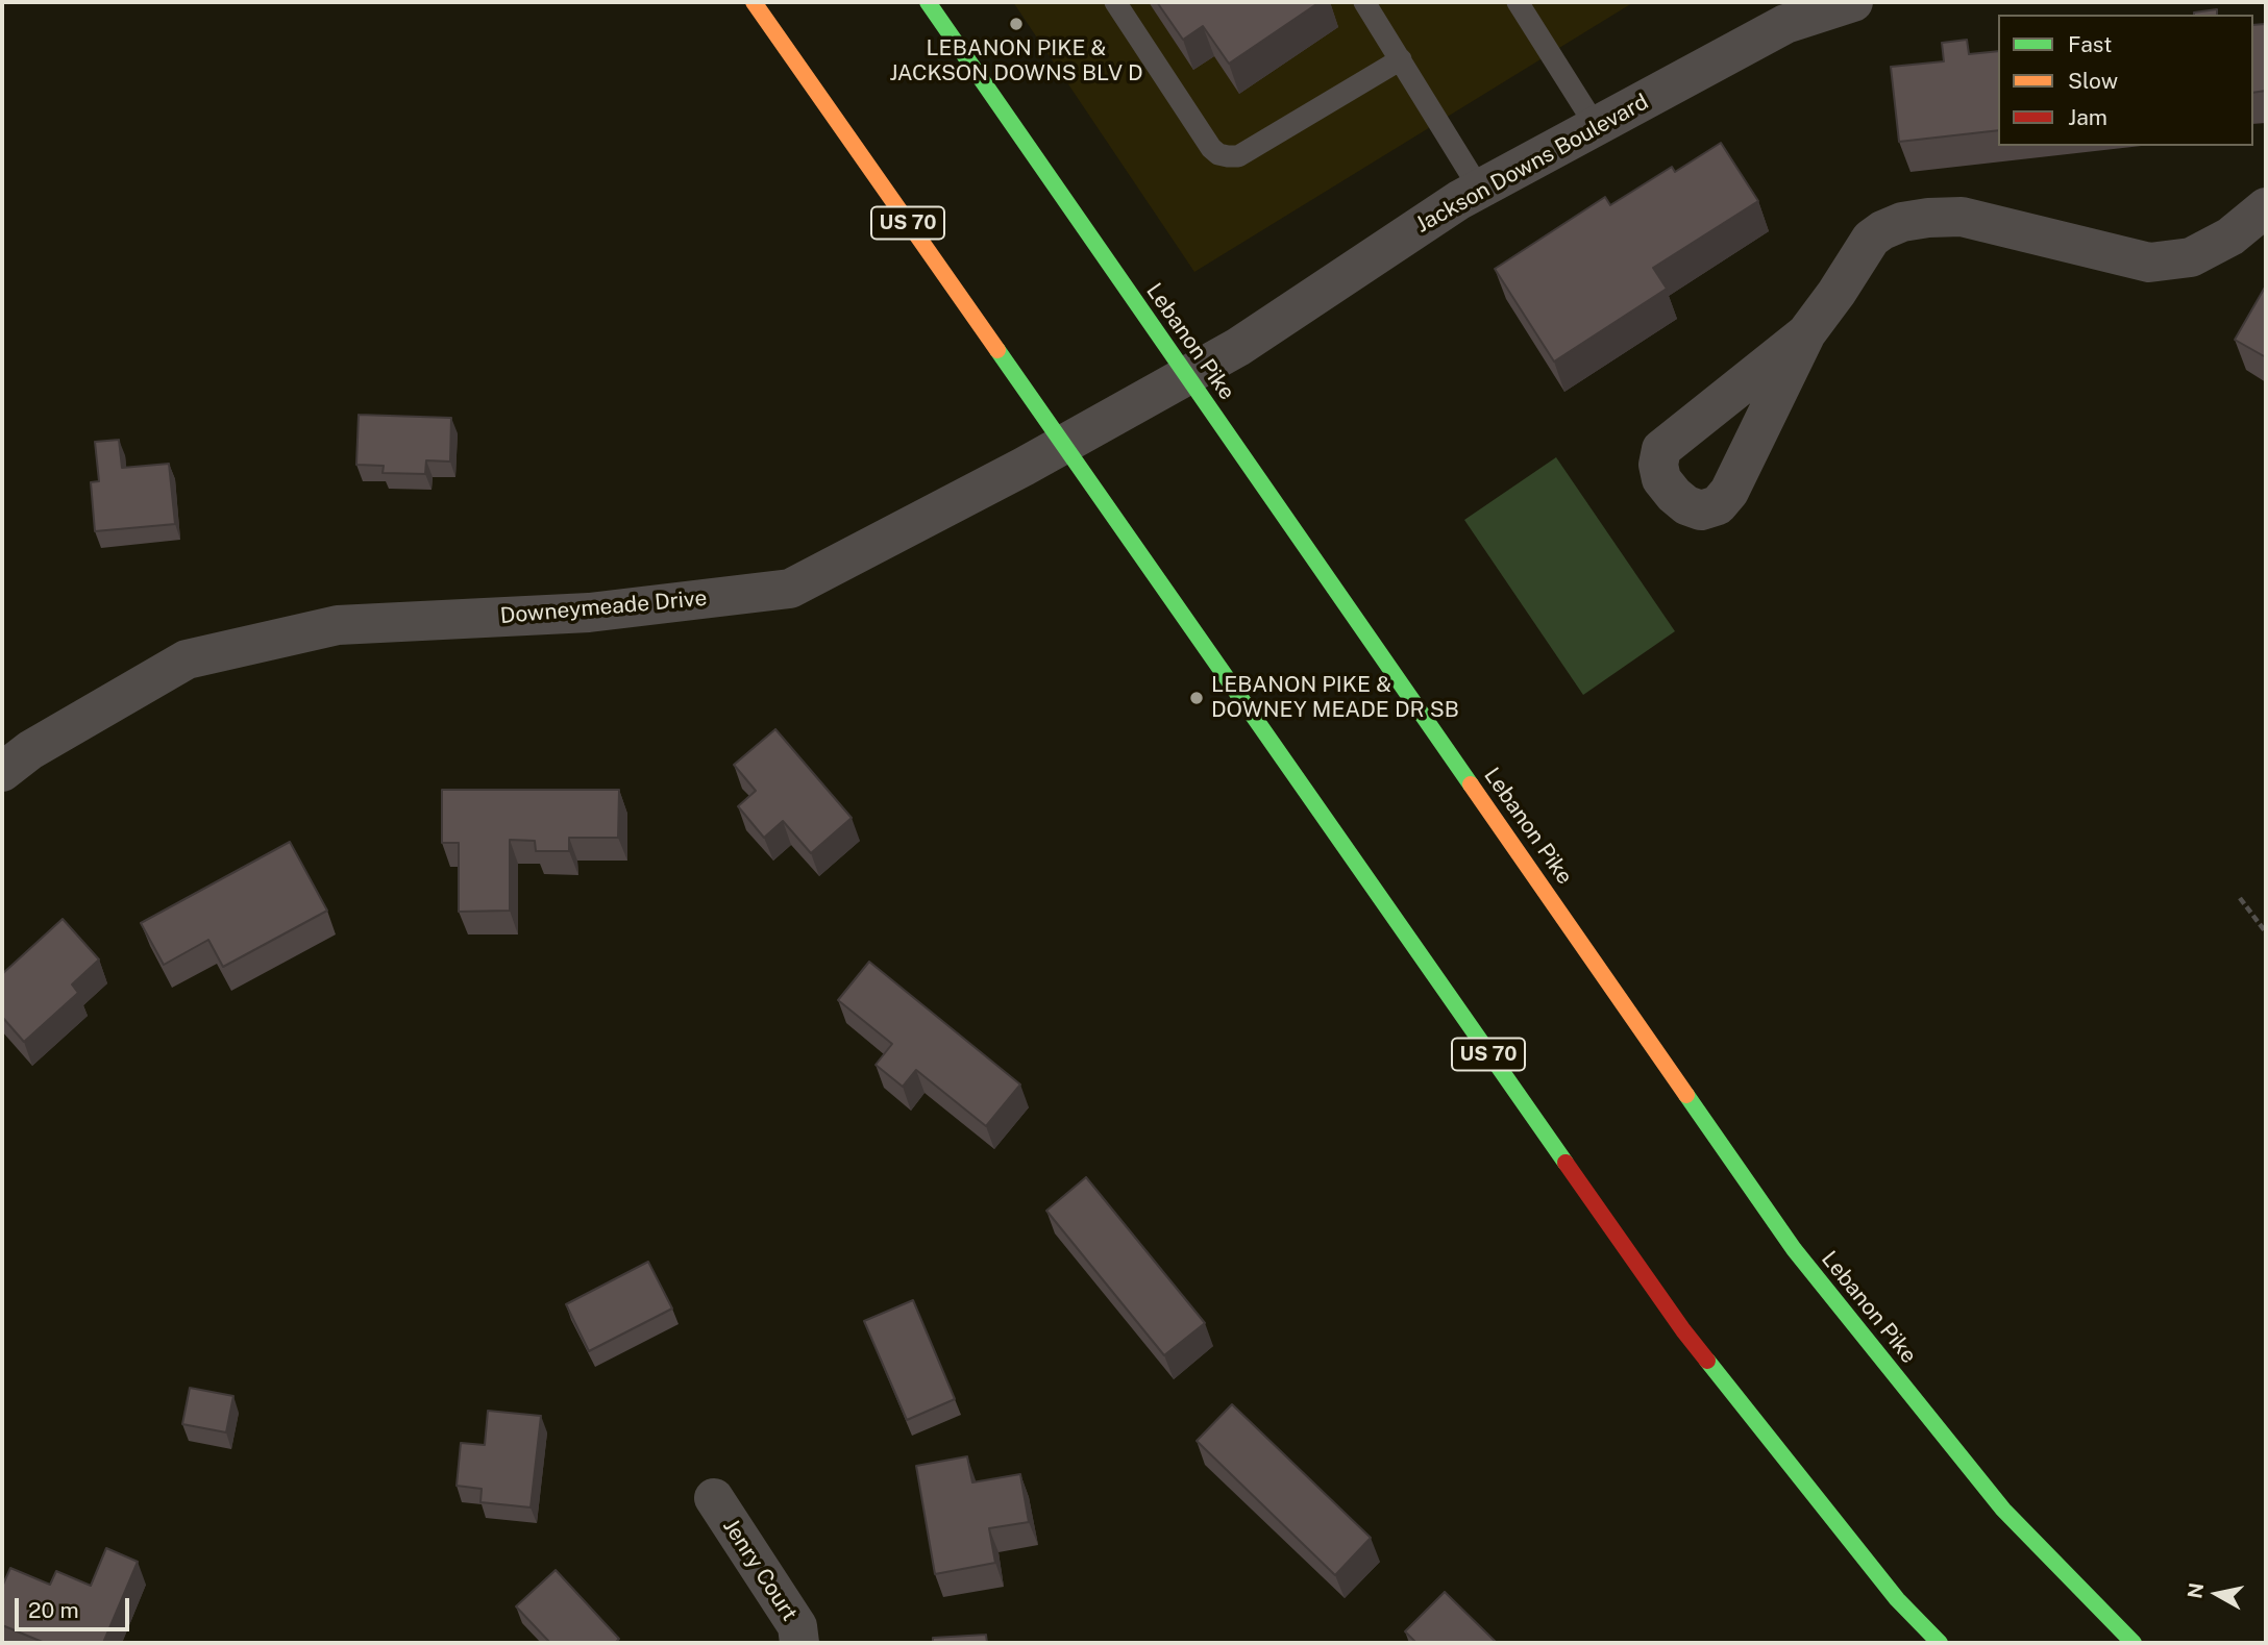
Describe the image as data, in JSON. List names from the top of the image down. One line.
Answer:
{"streets":{"main road":["US 70","Lebanon Pike"],"street":["Jackson Downs Boulevard","Downeymeade Drive","Jenry Court"]},"crossings":[["Jackson Downs Boulevard","Lebanon Pike"],["Jackson Downs Boulevard","Downeymeade Drive"],["US 70","Downeymeade Drive"],["Lebanon Pike","Downeymeade Drive"]],"places":["LEBANON PIKE & JACKSON DOWNS BLV D","LEBANON PIKE & DOWNEY MEADE DR SB"],"legend":["Fast","Slow","Jam"],"scale_bar":"20 m","north":"left"}
